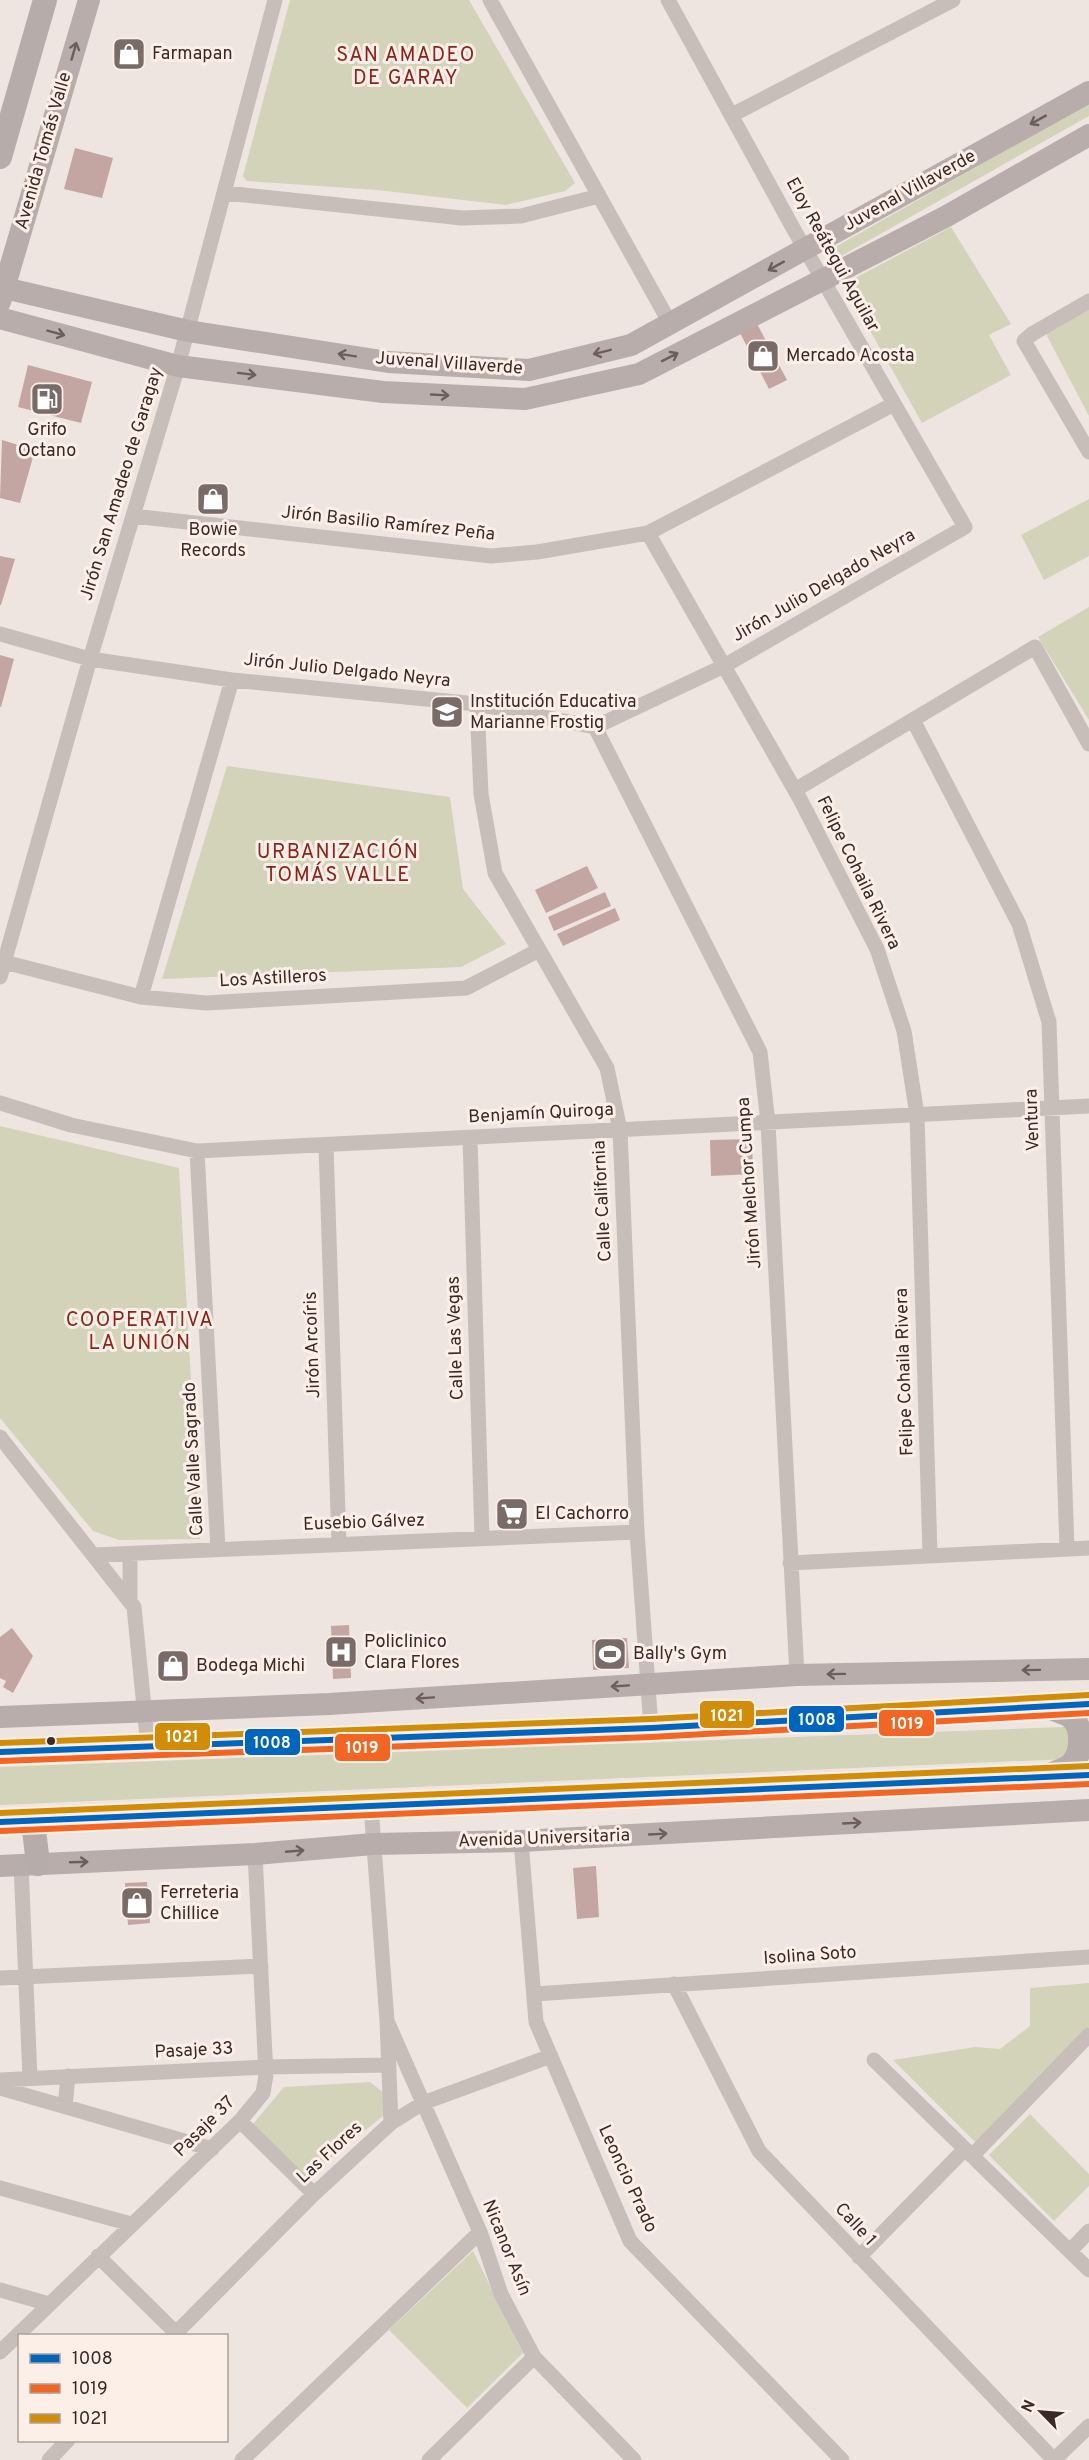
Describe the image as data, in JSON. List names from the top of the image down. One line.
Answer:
{"streets":{"main road":["Avenida Tomás Valle","Juvenal Villaverde","Avenida Universitaria"],"street":["Eloy Reátegui Aguilar","Jirón San Amadeo de Garagay","Jirón Basilio Ramírez Peña","Jirón Julio Delgado Neyra","Felipe Cohaila Rivera","Los Astilleros","Benjamín Quiroga","Ventura","Jirón Melchor Cumpa","Calle California","Calle Las Vegas","Jirón Arcoíris","Calle Valle Sagrado","Eusebio Gálvez","Isolina Soto","Pasaje 33","Pasaje 37","Las Flores","Leoncio Prado","Calle 1","Nicanor Asín"]},"crossings":[["Avenida Tomás Valle","Juvenal Villaverde"],["Juvenal Villaverde","Eloy Reátegui Aguilar"],["Juvenal Villaverde","Jirón San Amadeo de Garagay"],["Eloy Reátegui Aguilar","Jirón Basilio Ramírez Peña"],["Eloy Reátegui Aguilar","Jirón Julio Delgado Neyra"],["Jirón San Amadeo de Garagay","Jirón Basilio Ramírez Peña"],["Jirón San Amadeo de Garagay","Jirón Julio Delgado Neyra"],["Jirón San Amadeo de Garagay","Los Astilleros"],["Jirón Basilio Ramírez Peña","Felipe Cohaila Rivera"],["Jirón Julio Delgado Neyra","Felipe Cohaila Rivera"],["Jirón Julio Delgado Neyra","Jirón Melchor Cumpa"],["Jirón Julio Delgado Neyra","Calle California"],["Felipe Cohaila Rivera","Benjamín Quiroga"],["Los Astilleros","Calle California"],["Benjamín Quiroga","Ventura"],["Benjamín Quiroga","Jirón Melchor Cumpa"],["Benjamín Quiroga","Calle California"],["Benjamín Quiroga","Calle Las Vegas"],["Benjamín Quiroga","Jirón Arcoíris"],["Benjamín Quiroga","Calle Valle Sagrado"],["Calle California","Eusebio Gálvez"],["Calle Las Vegas","Eusebio Gálvez"],["Jirón Arcoíris","Eusebio Gálvez"],["Calle Valle Sagrado","Eusebio Gálvez"],["Avenida Universitaria","Pasaje 37"],["Avenida Universitaria","Leoncio Prado"],["Avenida Universitaria","Nicanor Asín"],["Isolina Soto","Leoncio Prado"],["Isolina Soto","Calle 1"],["Pasaje 33","Pasaje 37"],["Pasaje 33","Nicanor Asín"],["Las Flores","Leoncio Prado"],["Las Flores","Nicanor Asín"]],"districts":["SAN AMADEO DE GARAY","URBANIZACIÓN TOMÁS VALLE","COOPERATIVA LA UNIÓN"],"places":{"shop":["Farmapan","Mercado Acosta","Bowie Records","Bodega Michi","Ferreteria Chillice"],"fuel station":["Grifo Octano"],"school or university":["Institución Educativa Marianne Frostig"],"supermarket":["El Cachorro"],"hospital":["Policlinico Clara Flores"],"sports":["Bally's Gym"]},"lines":["transit line 1021","transit line 1008","transit line 1019"],"legend":["1008","1019","1021"],"north":"top left"}
